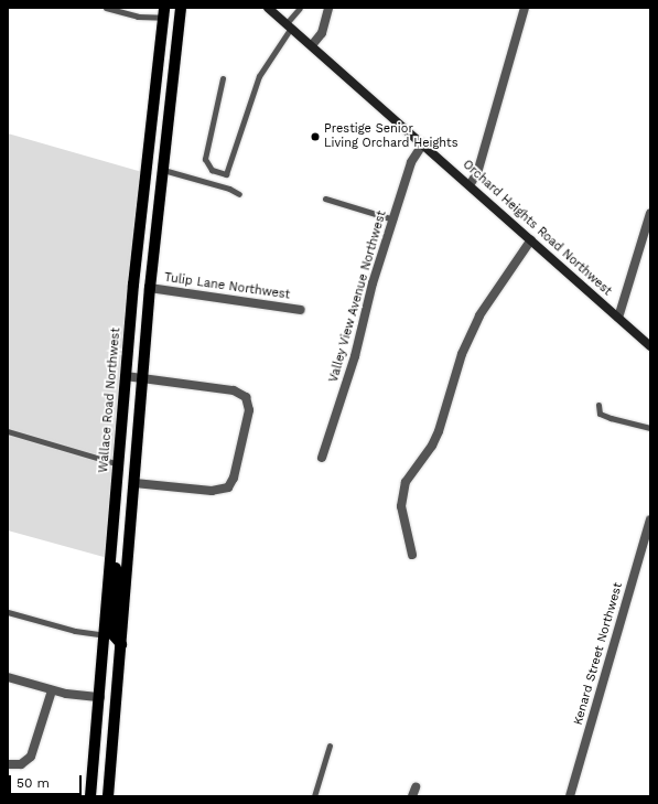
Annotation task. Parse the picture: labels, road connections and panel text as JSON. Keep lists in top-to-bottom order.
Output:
{
  "streets": {
    "main road": ["Orchard Heights Road Northwest", "Wallace Road Northwest"],
    "street": ["Tulip Lane Northwest", "Valley View Avenue Northwest", "Kenard Street Northwest"]
  },
  "crossings": [
    ["Orchard Heights Road Northwest", "Valley View Avenue Northwest"]
  ],
  "places": ["Prestige Senior Living Orchard Heights"],
  "scale_bar": "50 m"
}
